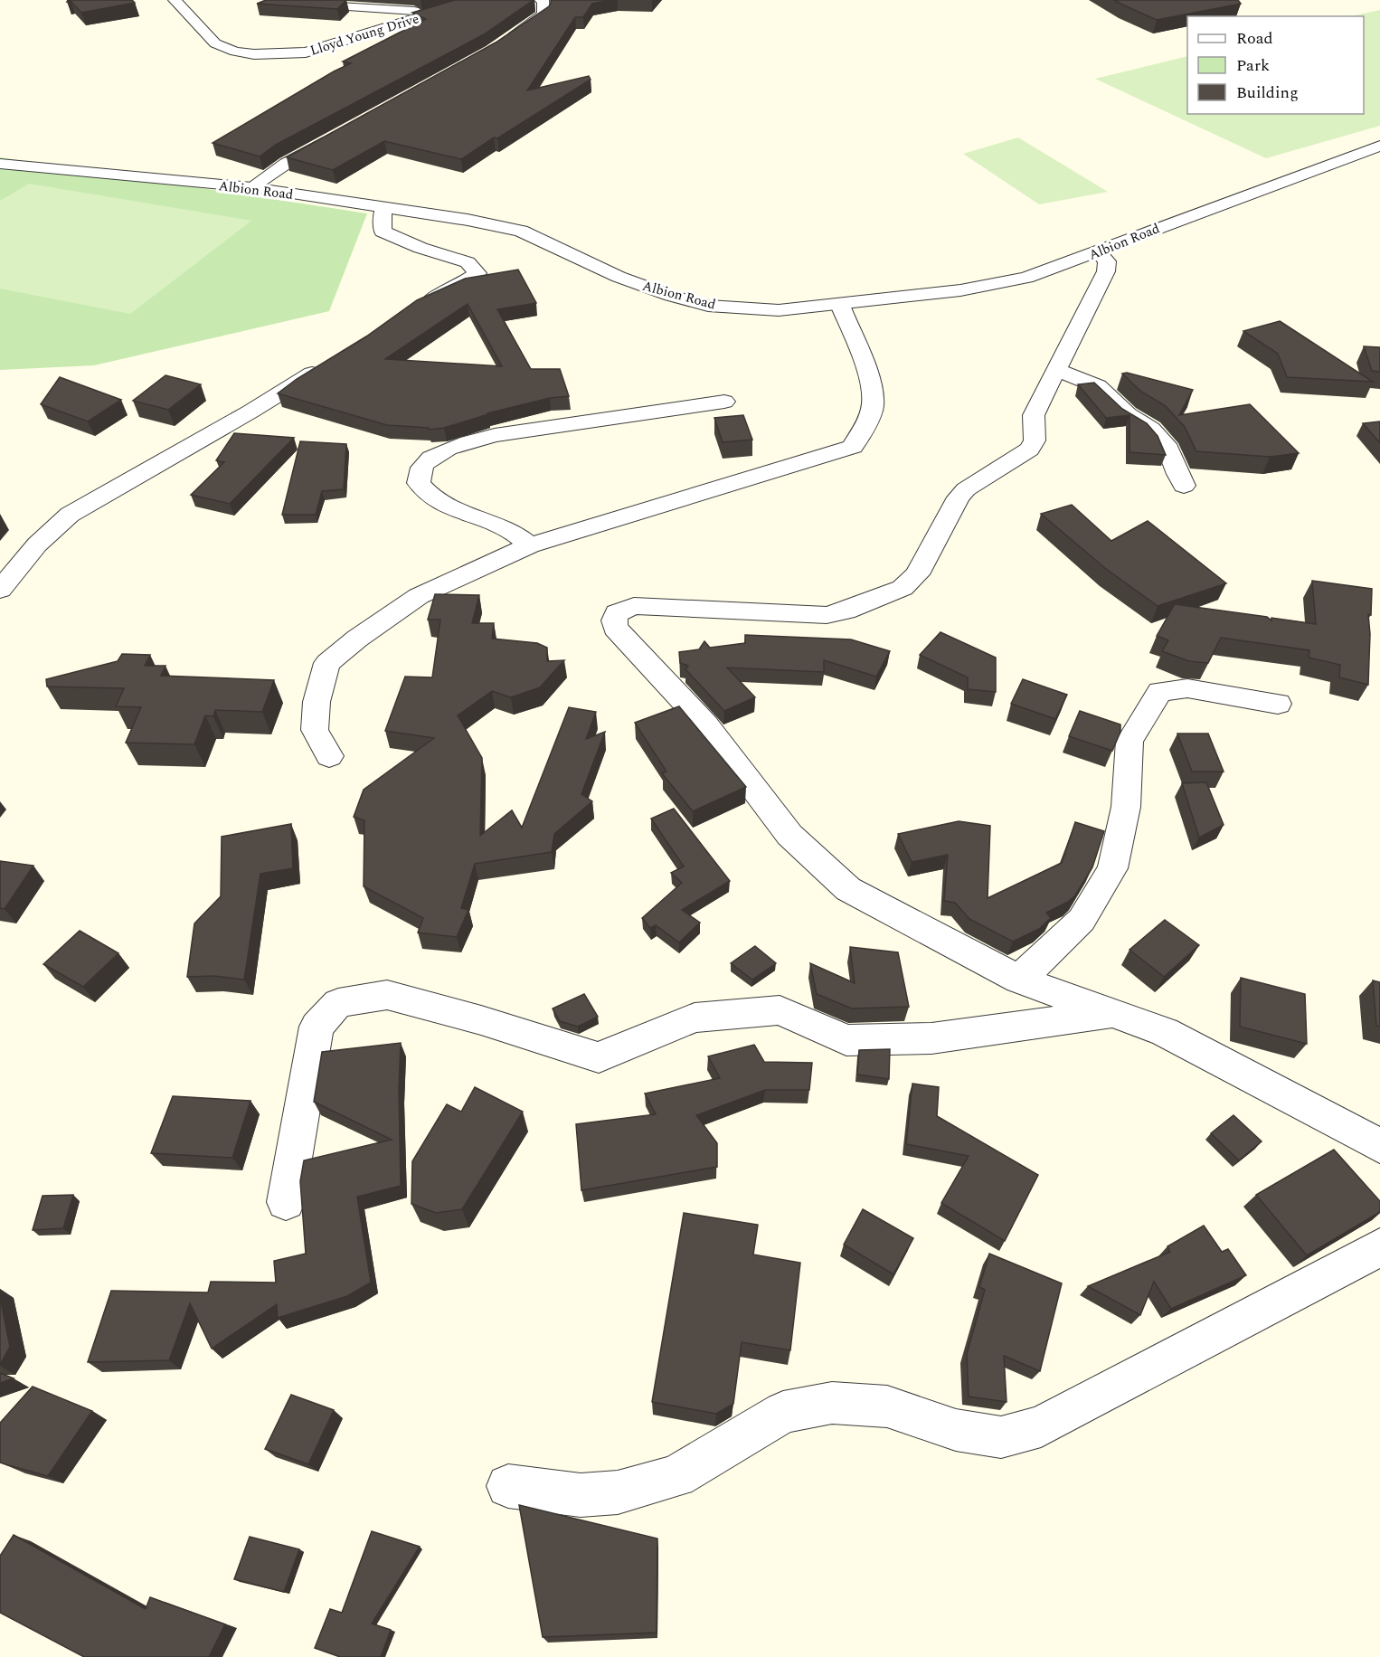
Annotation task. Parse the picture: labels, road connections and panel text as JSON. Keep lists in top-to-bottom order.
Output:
{
  "streets": {
    "street": ["Lloyd Young Drive", "Albion Road"]
  },
  "legend": ["Road", "Park", "Building"]
}
